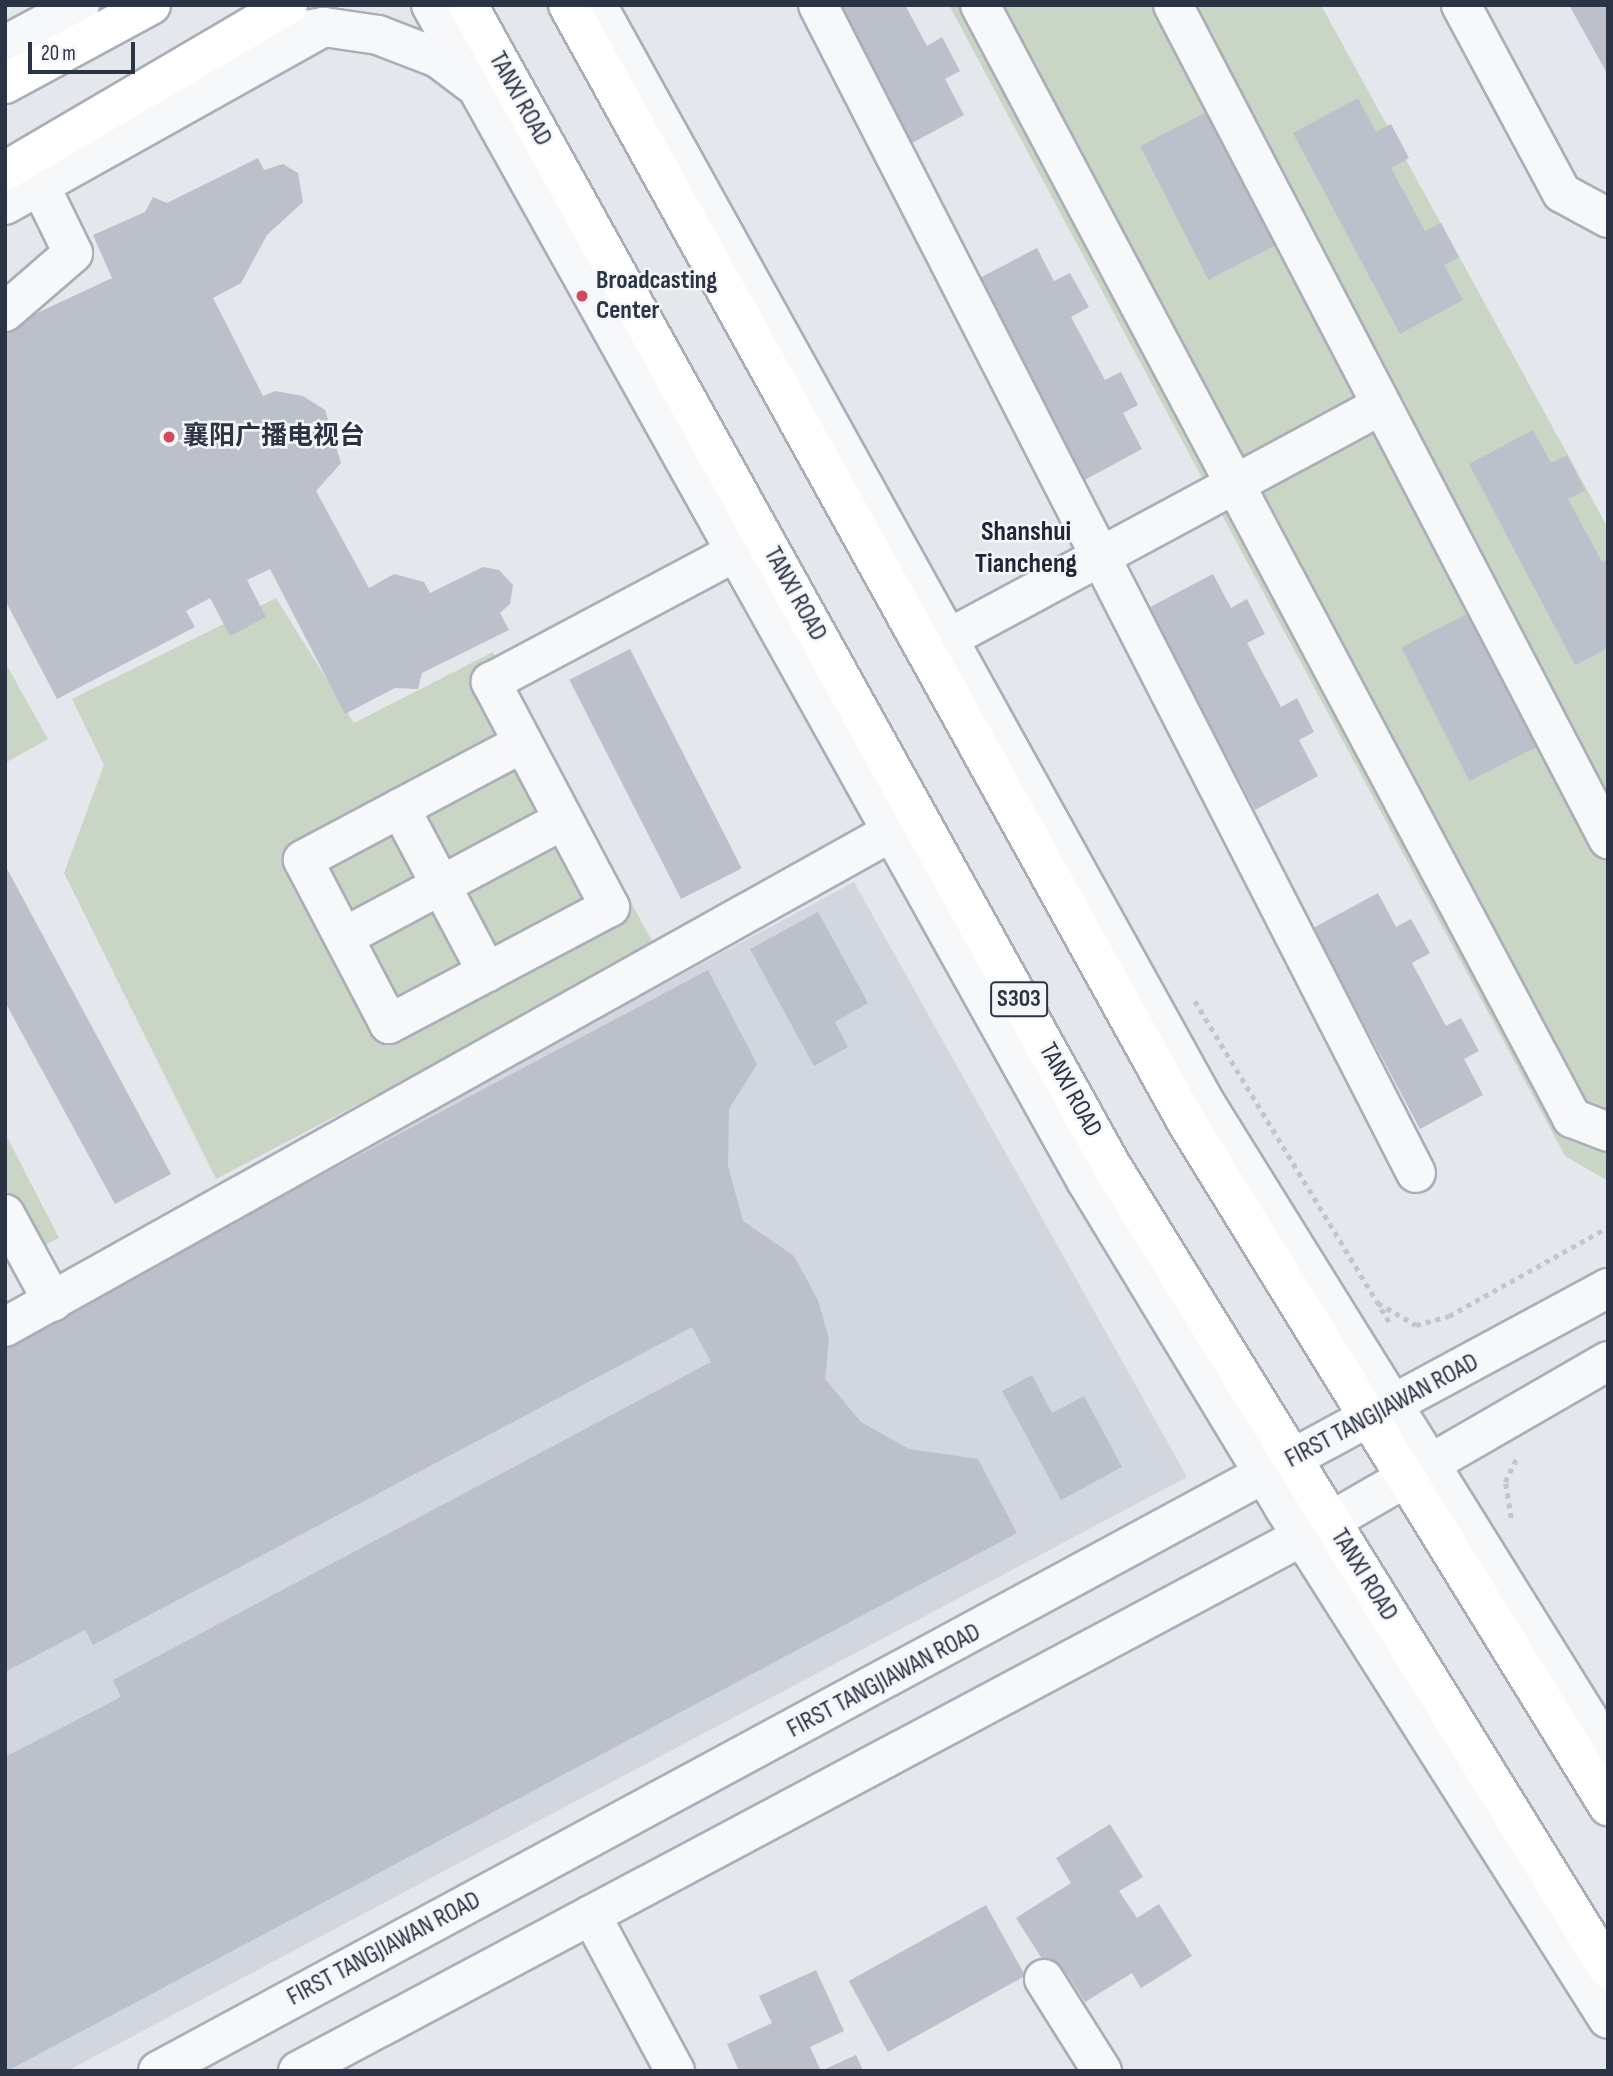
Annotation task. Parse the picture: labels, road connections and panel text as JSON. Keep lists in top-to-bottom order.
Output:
{
  "streets": {
    "main road": ["TANXI ROAD", "S303"],
    "street": ["FIRST TANGJIAWAN ROAD"]
  },
  "crossings": [
    ["TANXI ROAD", "FIRST TANGJIAWAN ROAD"]
  ],
  "districts": ["Shanshui Tiancheng"],
  "places": ["Broadcasting Center", "襄阳广播电视台"],
  "scale_bar": "20 m"
}
